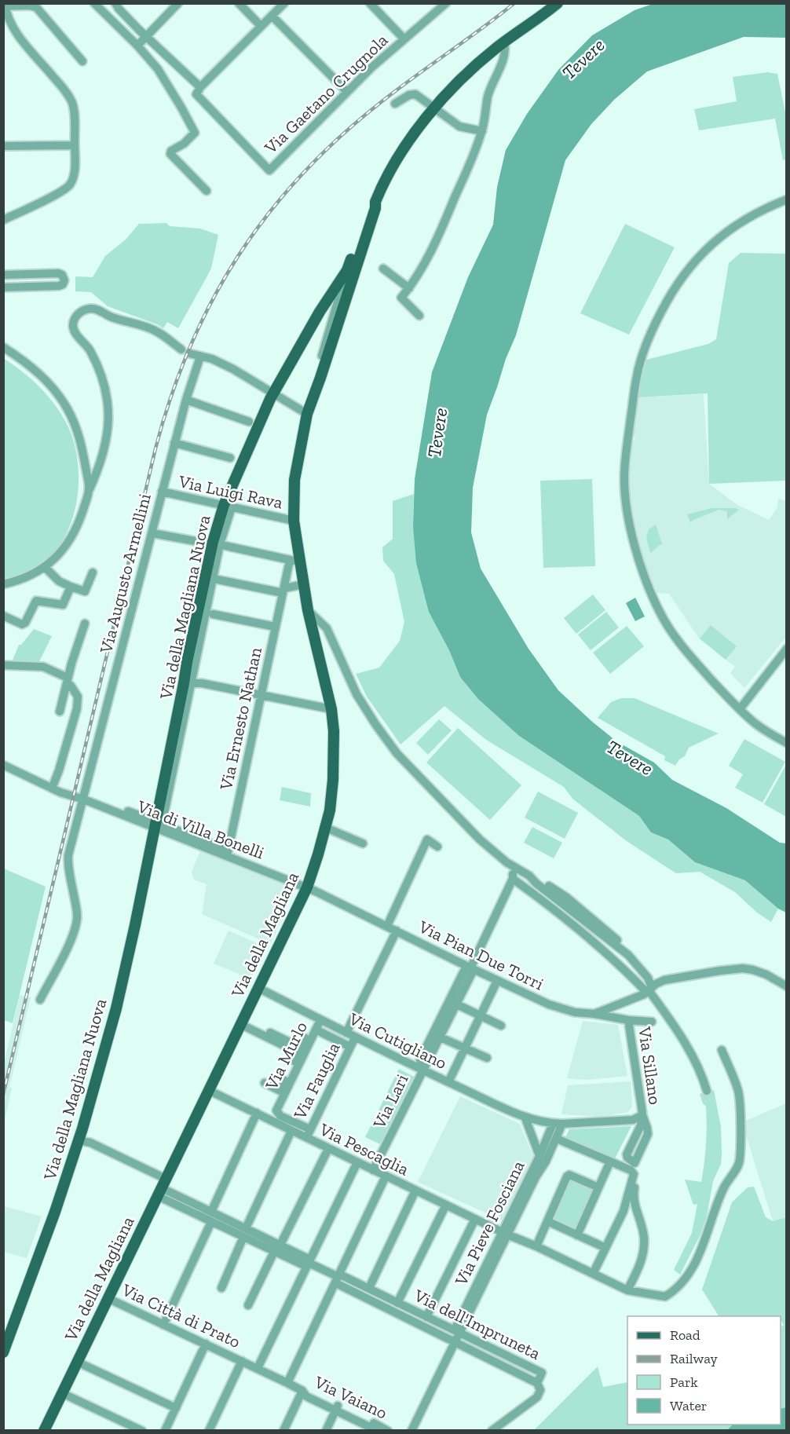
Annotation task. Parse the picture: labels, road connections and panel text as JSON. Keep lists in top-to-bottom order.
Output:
{
  "streets": {
    "main road": ["Via della Magliana Nuova", "Via della Magliana"],
    "street": [
      "Via Gaetano Crugnola",
      "Via Luigi Rava",
      "Via Augusto Armellini",
      "Via Ernesto Nathan",
      "Via di Villa Bonelli",
      "Via Pian Due Torri",
      "Via Cutigliano",
      "Via Murlo",
      "Via Sillano",
      "Via Fauglia",
      "Via Lari",
      "Via Pescaglia",
      "Via Pieve Fosciana",
      "Via Città di Prato",
      "Via dell'Impruneta",
      "Via Vaiano"
    ]
  },
  "crossings": [
    ["Via Luigi Rava", "Via Augusto Armellini"],
    ["Via Luigi Rava", "Via della Magliana Nuova"],
    ["Via Luigi Rava", "Via della Magliana"],
    ["Via Augusto Armellini", "Via di Villa Bonelli"],
    ["Via della Magliana Nuova", "Via di Villa Bonelli"],
    ["Via della Magliana Nuova", "Via della Magliana"],
    ["Via Ernesto Nathan", "Via di Villa Bonelli"],
    ["Via Ernesto Nathan", "Via della Magliana"],
    ["Via di Villa Bonelli", "Via della Magliana"],
    ["Via di Villa Bonelli", "Via Pian Due Torri"],
    ["Via della Magliana", "Via Pian Due Torri"],
    ["Via della Magliana", "Via Cutigliano"],
    ["Via della Magliana", "Via Pescaglia"],
    ["Via della Magliana", "Via Città di Prato"],
    ["Via della Magliana", "Via dell'Impruneta"],
    ["Via Pian Due Torri", "Via Sillano"],
    ["Via Pian Due Torri", "Via Lari"],
    ["Via Cutigliano", "Via Murlo"],
    ["Via Cutigliano", "Via Sillano"],
    ["Via Cutigliano", "Via Fauglia"],
    ["Via Cutigliano", "Via Lari"],
    ["Via Murlo", "Via Fauglia"],
    ["Via Murlo", "Via Pescaglia"],
    ["Via Sillano", "Via Pescaglia"],
    ["Via Fauglia", "Via Pescaglia"],
    ["Via Lari", "Via Pescaglia"],
    ["Via Pescaglia", "Via Pieve Fosciana"],
    ["Via Pieve Fosciana", "Via dell'Impruneta"],
    ["Via Città di Prato", "Via Vaiano"]
  ],
  "water": ["Tevere"],
  "legend": [
    "Road",
    "Railway",
    "Park",
    "Water"
  ]
}
